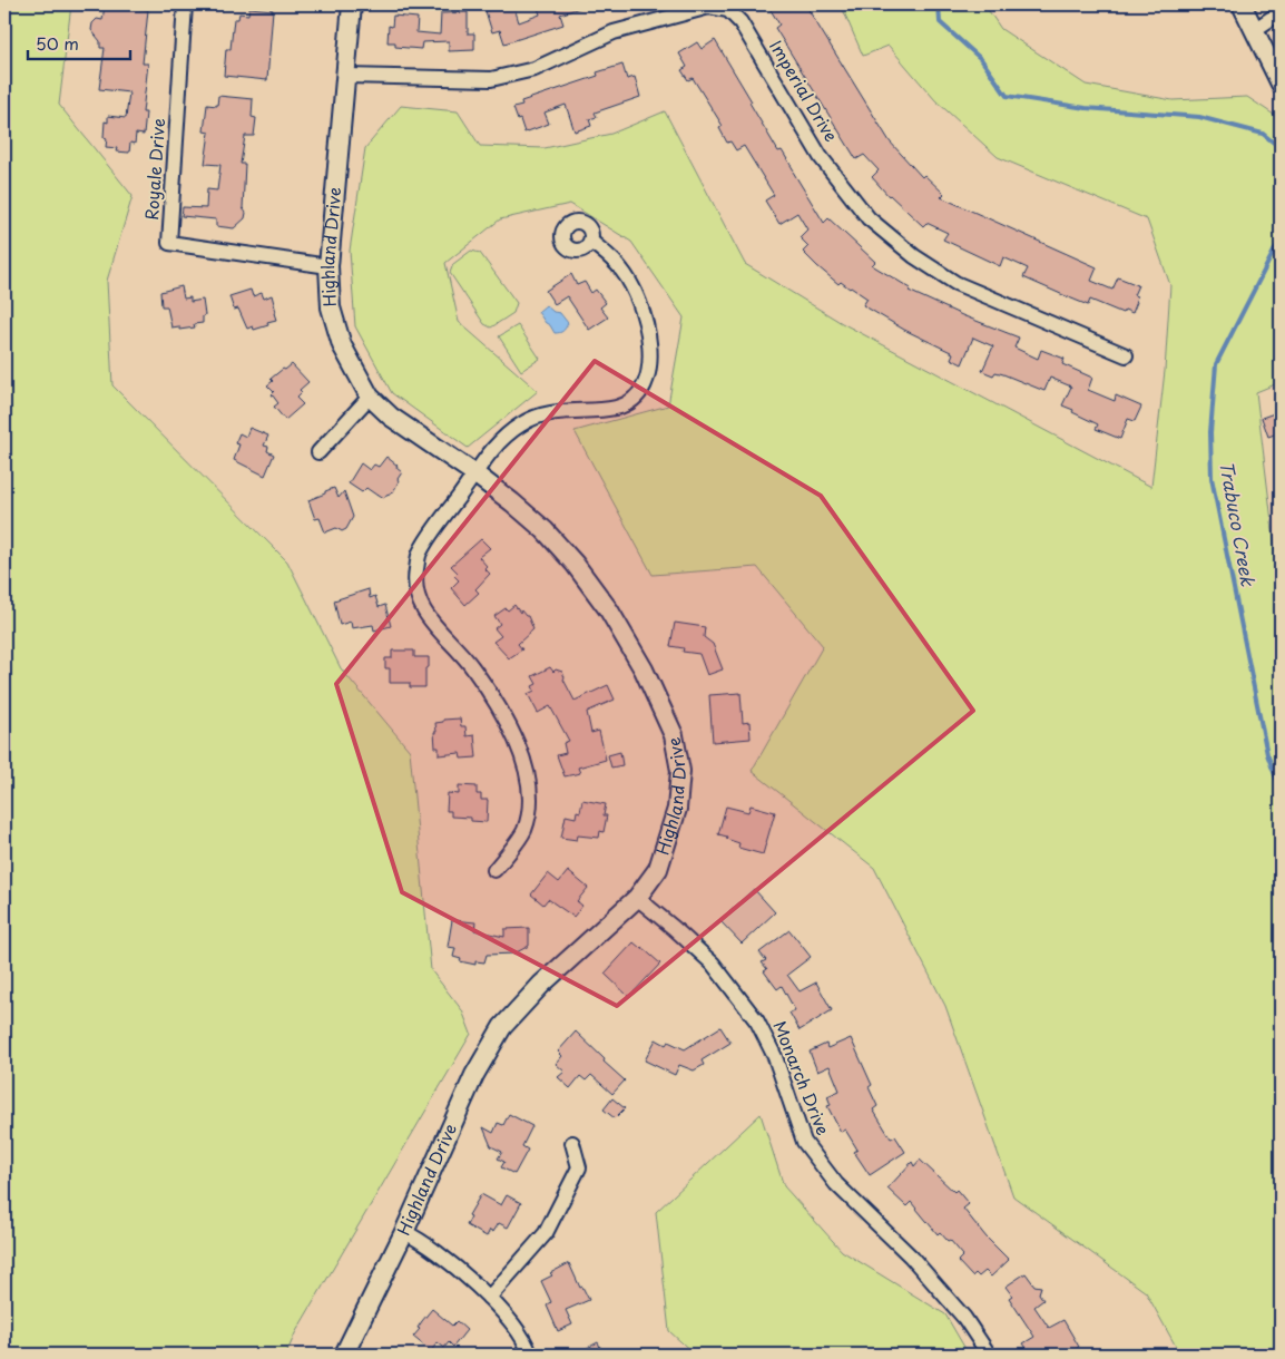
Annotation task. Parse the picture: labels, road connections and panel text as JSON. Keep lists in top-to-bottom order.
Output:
{
  "streets": {
    "street": [
      "Imperial Drive",
      "Royale Drive",
      "Highland Drive",
      "Monarch Drive"
    ]
  },
  "crossings": [
    ["Imperial Drive", "Highland Drive"],
    ["Royale Drive", "Highland Drive"],
    ["Highland Drive", "Monarch Drive"]
  ],
  "water": ["Trabuco Creek"],
  "scale_bar": "50 m"
}
